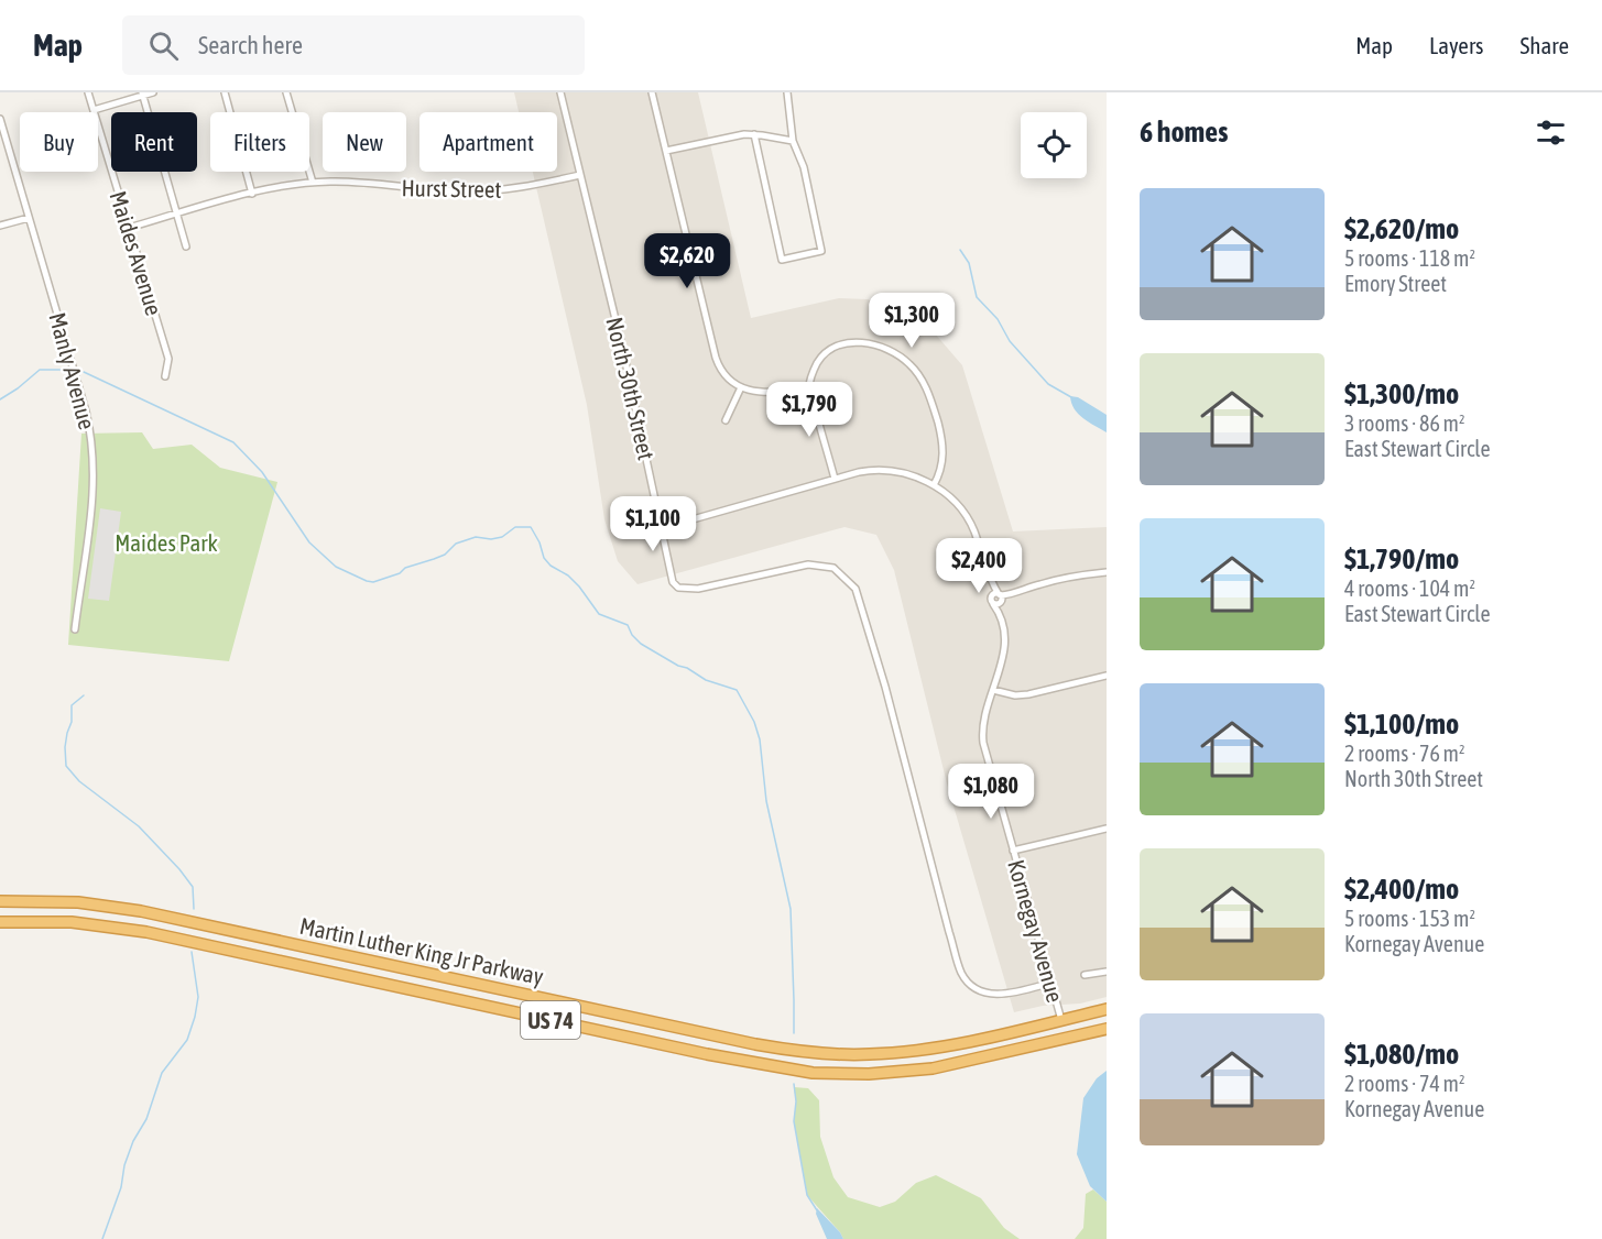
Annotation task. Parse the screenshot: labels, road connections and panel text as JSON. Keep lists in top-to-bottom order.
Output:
{
  "streets": {
    "highway": ["Martin Luther King Jr Parkway", "US 74"],
    "street": [
      "Hurst Street",
      "Maides Avenue",
      "Manly Avenue",
      "North 30th Street",
      "Kornegay Avenue"
    ]
  },
  "crossings": [
    ["Hurst Street", "Maides Avenue"],
    ["Hurst Street", "North 30th Street"],
    ["North 30th Street", "Kornegay Avenue"],
    ["Kornegay Avenue", "Martin Luther King Jr Parkway"]
  ],
  "parks": ["Maides Park"],
  "page": {
    "header": "Map",
    "search": "Search here",
    "nav": ["Map", "Layers", "Share"],
    "heading": "6 homes",
    "chip": [
      "Buy",
      "Rent",
      "Filters",
      "New",
      "Apartment"
    ],
    "list": [
      {
        "name": "$2,620/mo",
        "note": "5 rooms · 118 m² · Emory Street"
      },
      {
        "name": "$1,300/mo",
        "note": "3 rooms · 86 m² · East Stewart Circle"
      },
      {
        "name": "$1,790/mo",
        "note": "4 rooms · 104 m² · East Stewart Circle"
      },
      {
        "name": "$1,100/mo",
        "note": "2 rooms · 76 m² · North 30th Street"
      },
      {
        "name": "$2,400/mo",
        "note": "5 rooms · 153 m² · Kornegay Avenue"
      },
      {
        "name": "$1,080/mo",
        "note": "2 rooms · 74 m² · Kornegay Avenue"
      }
    ],
    "price": [
      "$2,620",
      "$1,300",
      "$1,790",
      "$1,100",
      "$2,400",
      "$1,080"
    ]
  }
}
